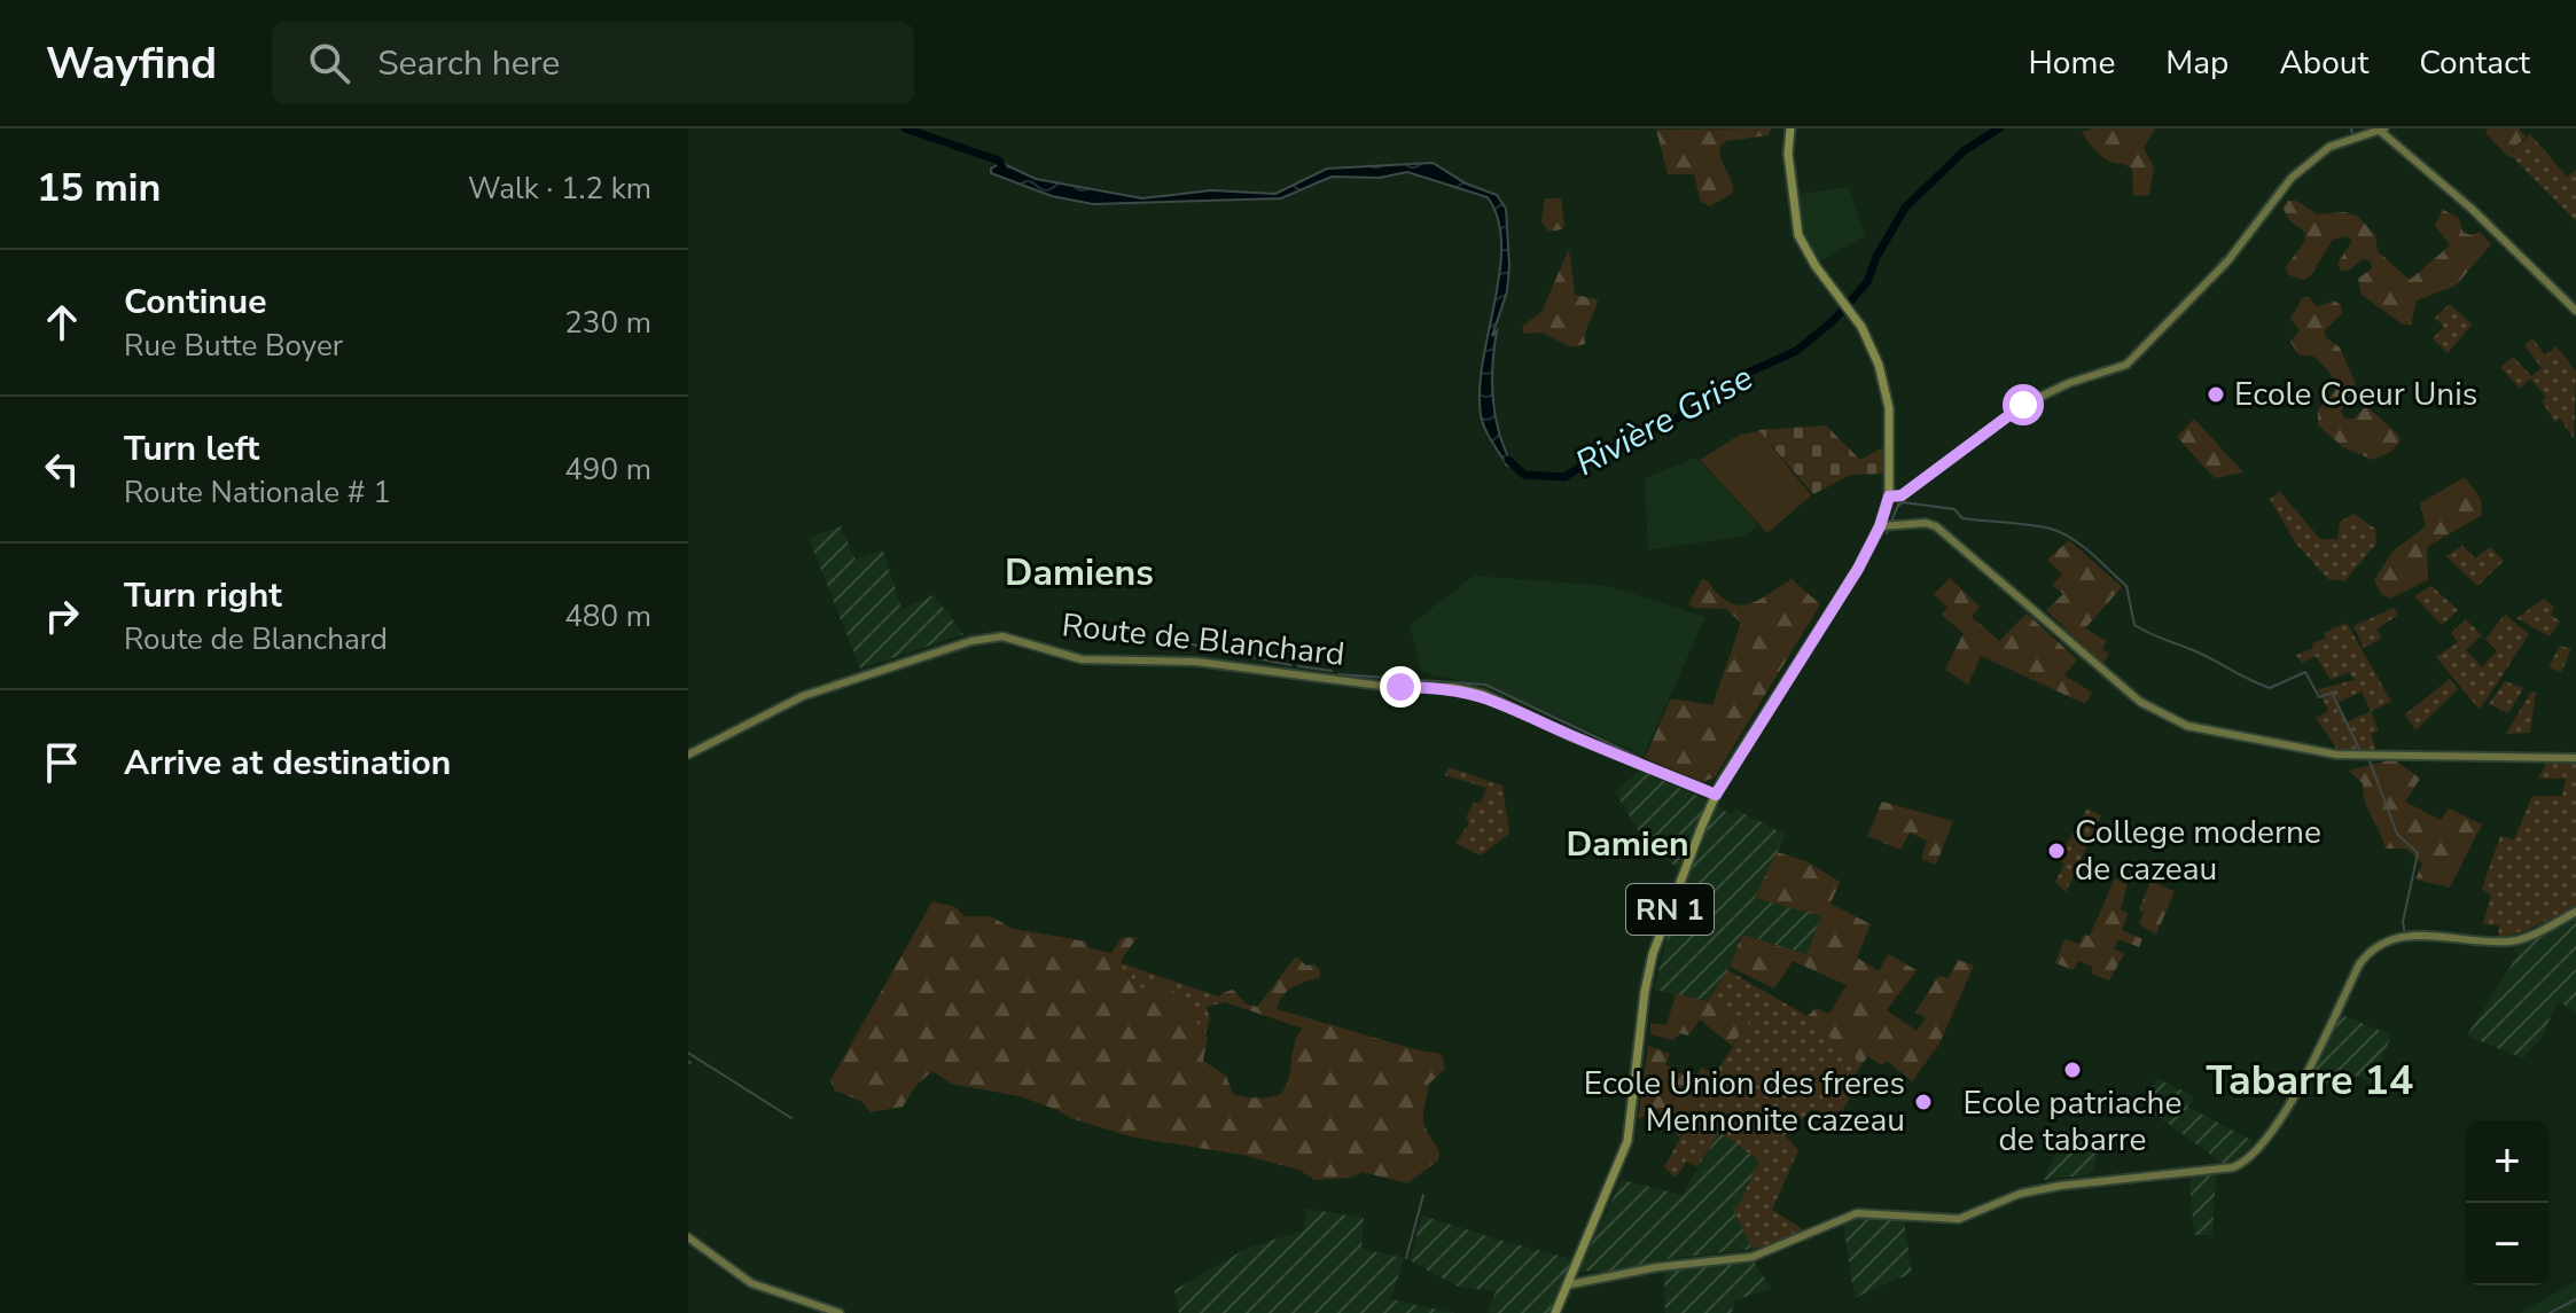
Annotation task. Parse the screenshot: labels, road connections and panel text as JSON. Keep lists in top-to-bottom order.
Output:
{
  "streets": {
    "main road": ["RN 1"],
    "street": ["Route de Blanchard"]
  },
  "crossings": [
    ["Route de Blanchard", "RN 1"]
  ],
  "districts": ["Damiens", "Damien", "Tabarre 14"],
  "water": ["Rivière Grise"],
  "places": [
    "Ecole Coeur Unis",
    "College moderne de cazeau",
    "Ecole patriache de tabarre",
    "Ecole Union des freres Mennonite cazeau"
  ],
  "page": {
    "header": "Wayfind",
    "search": "Search here",
    "nav": [
      "Home",
      "Map",
      "About",
      "Contact"
    ],
    "heading": ["15 min", "Walk · 1.2 km"],
    "list": [
      ["Continue", "Rue Butte Boyer", "230 m"],
      ["Turn left", "Route Nationale # 1", "490 m"],
      ["Turn right", "Route de Blanchard", "480 m"],
      "Arrive at destination"
    ],
    "map_buttons": ["+", "−"]
  }
}
